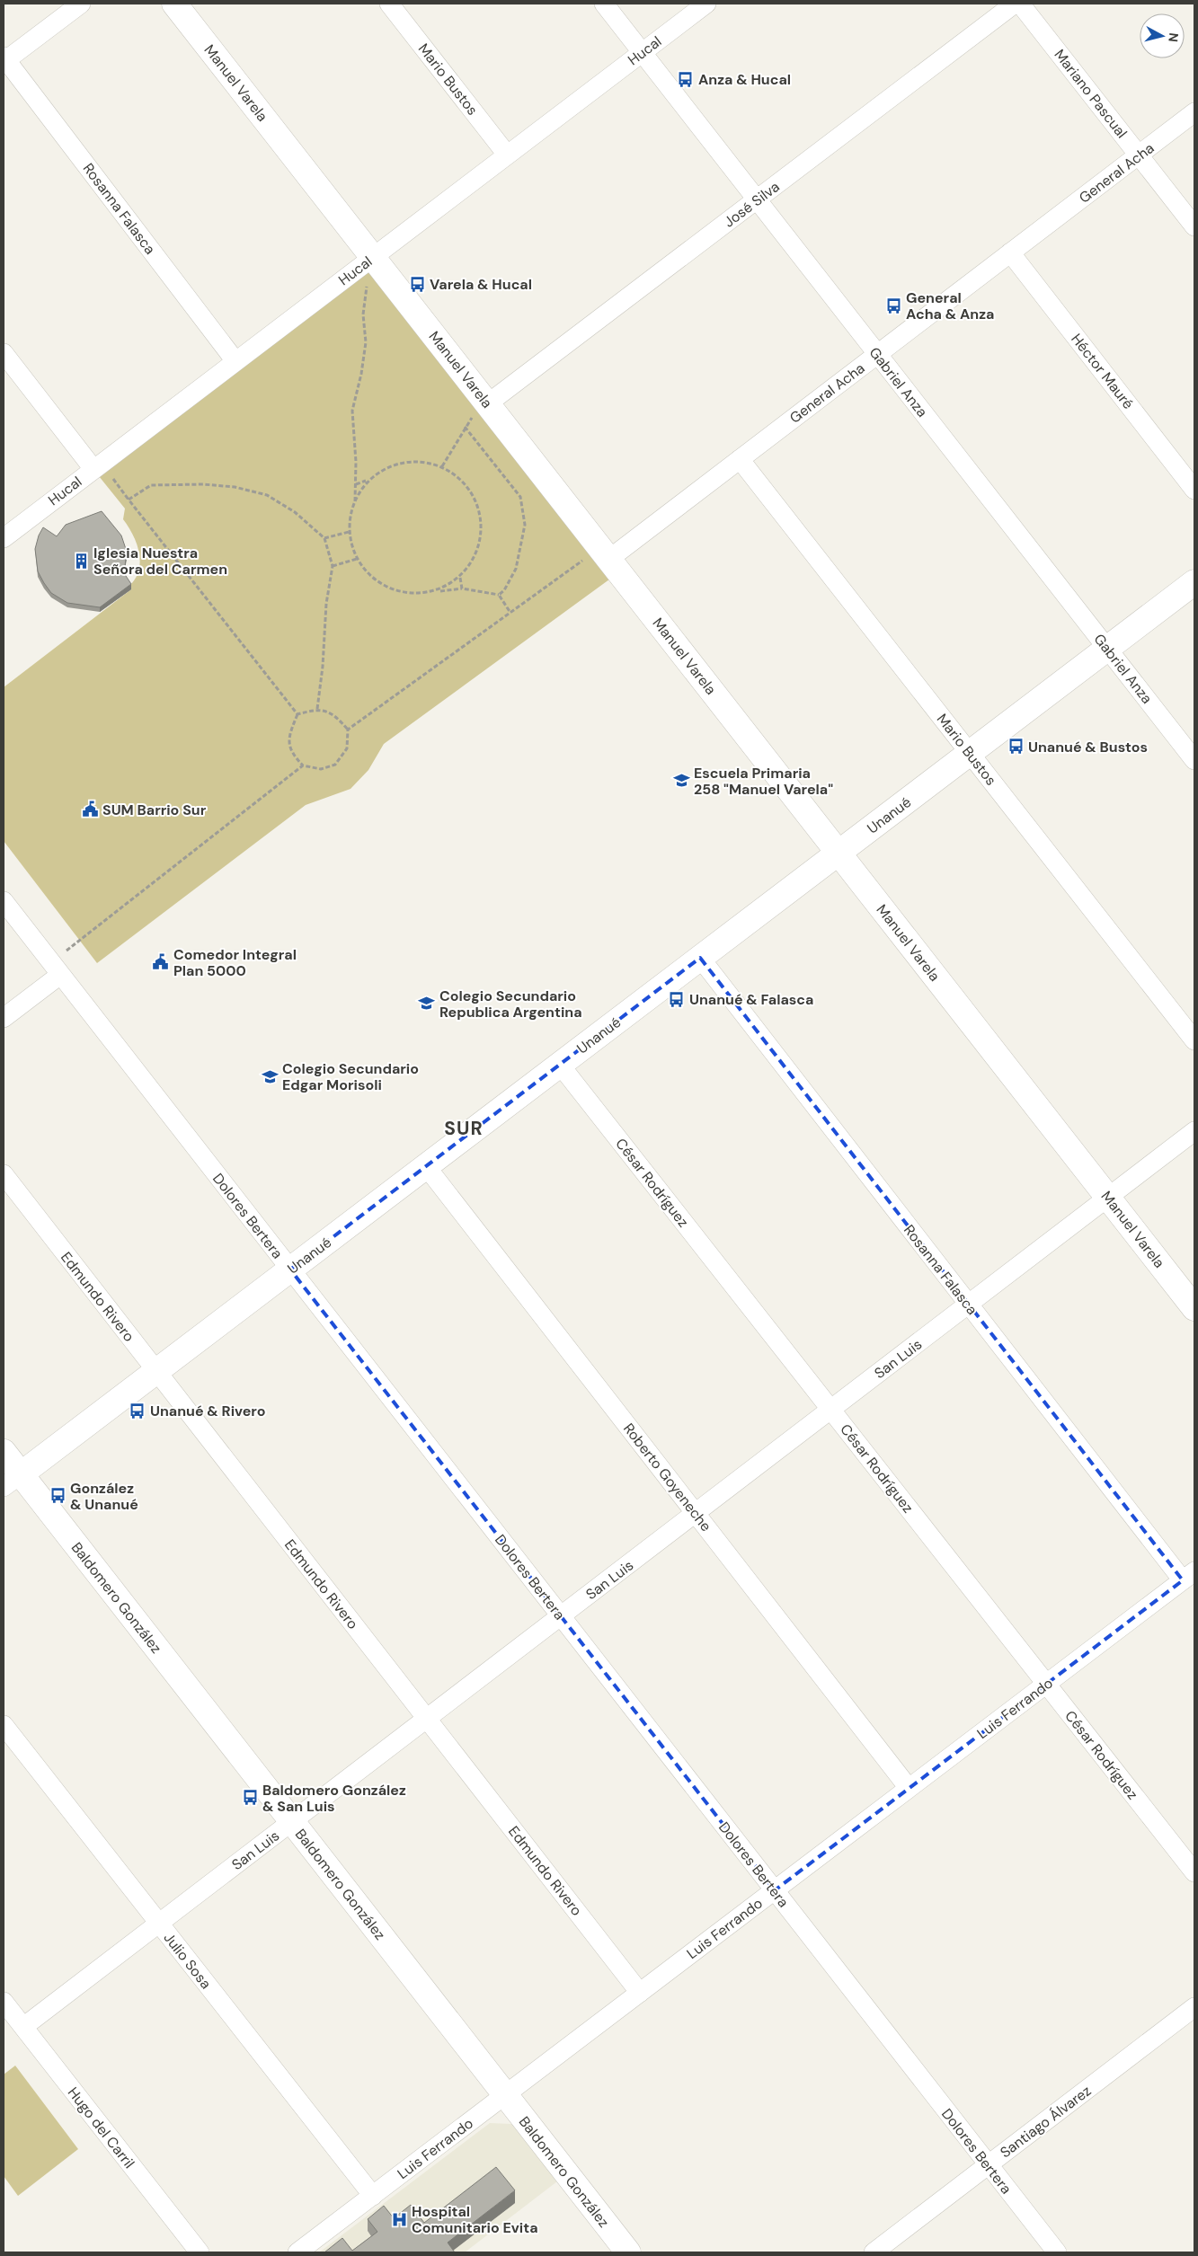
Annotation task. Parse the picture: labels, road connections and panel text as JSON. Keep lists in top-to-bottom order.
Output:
{
  "streets": {
    "street": [
      "Hucal",
      "Mario Bustos",
      "Manuel Varela",
      "Mariano Pascual",
      "General Acha",
      "José Silva",
      "Rosanna Falasca",
      "Héctor Mauré",
      "Gabriel Anza",
      "Unanué",
      "César Rodríguez",
      "Dolores Bertera",
      "Edmundo Rivero",
      "San Luis",
      "Roberto Goyeneche",
      "Baldomero González",
      "Luis Ferrando",
      "Julio Sosa",
      "Santiago Álvarez",
      "Hugo del Carril"
    ]
  },
  "crossings": [
    ["Hucal", "Mario Bustos"],
    ["Hucal", "Manuel Varela"],
    ["Hucal", "Rosanna Falasca"],
    ["Hucal", "Gabriel Anza"],
    ["Mario Bustos", "General Acha"],
    ["Mario Bustos", "Unanué"],
    ["Manuel Varela", "General Acha"],
    ["Manuel Varela", "José Silva"],
    ["Manuel Varela", "Unanué"],
    ["Manuel Varela", "San Luis"],
    ["Mariano Pascual", "General Acha"],
    ["General Acha", "Héctor Mauré"],
    ["General Acha", "Gabriel Anza"],
    ["José Silva", "Gabriel Anza"],
    ["Rosanna Falasca", "Unanué"],
    ["Rosanna Falasca", "San Luis"],
    ["Rosanna Falasca", "Luis Ferrando"],
    ["Gabriel Anza", "Unanué"],
    ["Unanué", "César Rodríguez"],
    ["Unanué", "Dolores Bertera"],
    ["Unanué", "Edmundo Rivero"],
    ["Unanué", "Roberto Goyeneche"],
    ["Unanué", "Baldomero González"],
    ["César Rodríguez", "San Luis"],
    ["César Rodríguez", "Luis Ferrando"],
    ["Dolores Bertera", "San Luis"],
    ["Dolores Bertera", "Luis Ferrando"],
    ["Dolores Bertera", "Santiago Álvarez"],
    ["Edmundo Rivero", "San Luis"],
    ["Edmundo Rivero", "Luis Ferrando"],
    ["San Luis", "Roberto Goyeneche"],
    ["San Luis", "Baldomero González"],
    ["San Luis", "Julio Sosa"],
    ["San Luis", "Hugo del Carril"],
    ["Roberto Goyeneche", "Luis Ferrando"],
    ["Baldomero González", "Luis Ferrando"],
    ["Luis Ferrando", "Julio Sosa"]
  ],
  "districts": ["SUR"],
  "places": {
    "bus stop": [
      "Anza & Hucal",
      "Varela & Hucal",
      "General Acha & Anza",
      "Unanué & Bustos",
      "Unanué & Falasca",
      "Unanué & Rivero",
      "González & Unanué",
      "Baldomero González & San Luis"
    ],
    "building": ["Iglesia Nuestra Señora del Carmen"],
    "school or university": ["Escuela Primaria 258 \"Manuel Varela\"", "Colegio Secundario Republica Argentina", "Colegio Secundario Edgar Morisoli"],
    "public building": ["SUM Barrio Sur", "Comedor Integral Plan 5000"],
    "hospital": ["Hospital Comunitario Evita"]
  },
  "north": "right"
}
